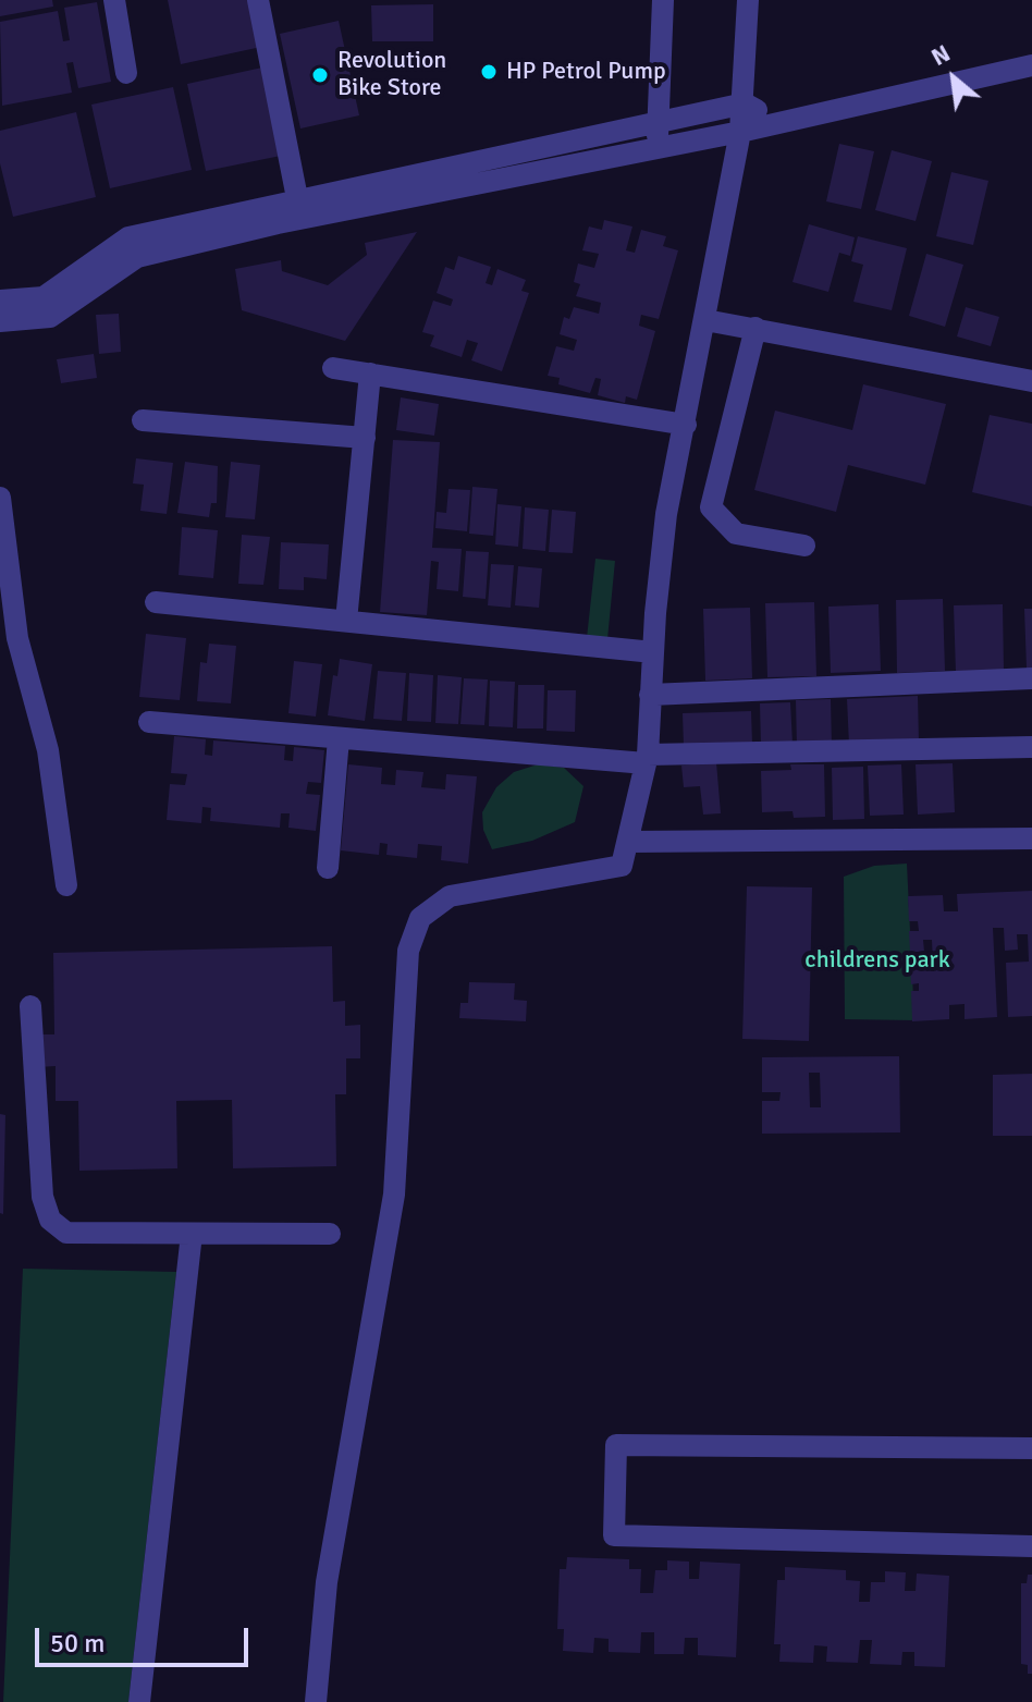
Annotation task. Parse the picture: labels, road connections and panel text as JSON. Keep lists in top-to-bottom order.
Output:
{
  "parks": ["childrens park"],
  "places": ["HP Petrol Pump", "Revolution Bike Store"],
  "scale_bar": "50 m",
  "north": "top left"
}
